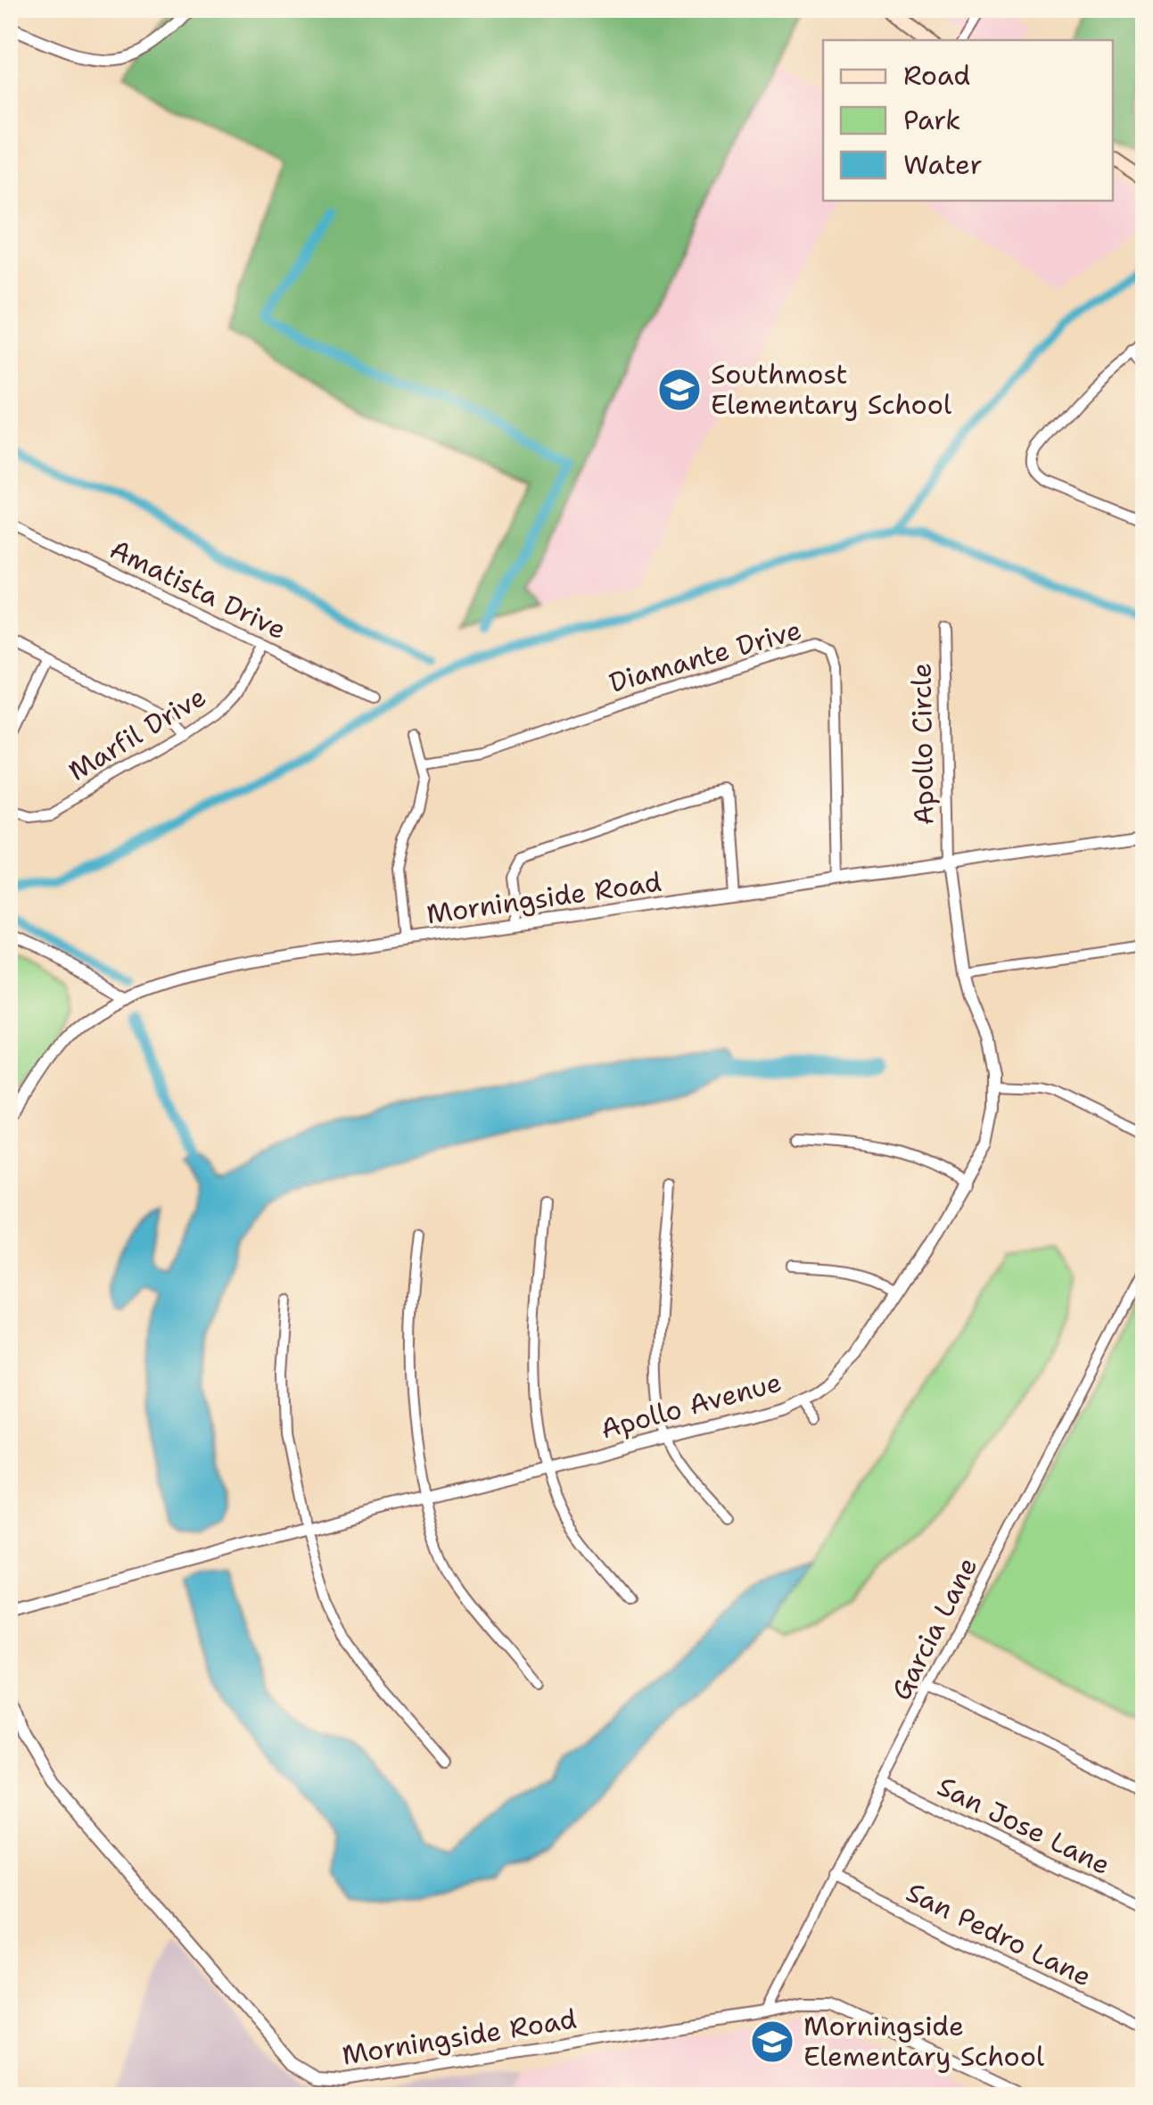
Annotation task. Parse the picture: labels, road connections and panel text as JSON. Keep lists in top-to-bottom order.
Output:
{
  "streets": {
    "street": [
      "Amatista Drive",
      "Diamante Drive",
      "Marfil Drive",
      "Apollo Circle",
      "Morningside Road",
      "Apollo Avenue",
      "Garcia Lane",
      "San Jose Lane",
      "San Pedro Lane"
    ]
  },
  "crossings": [
    ["Amatista Drive", "Marfil Drive"],
    ["Diamante Drive", "Morningside Road"],
    ["Apollo Circle", "Morningside Road"],
    ["Apollo Circle", "Apollo Avenue"],
    ["Morningside Road", "Apollo Avenue"],
    ["Morningside Road", "Garcia Lane"],
    ["Garcia Lane", "San Jose Lane"],
    ["Garcia Lane", "San Pedro Lane"]
  ],
  "places": {
    "school or university": ["Southmost Elementary School", "Morningside Elementary School"]
  },
  "legend": ["Road", "Park", "Water"]
}
